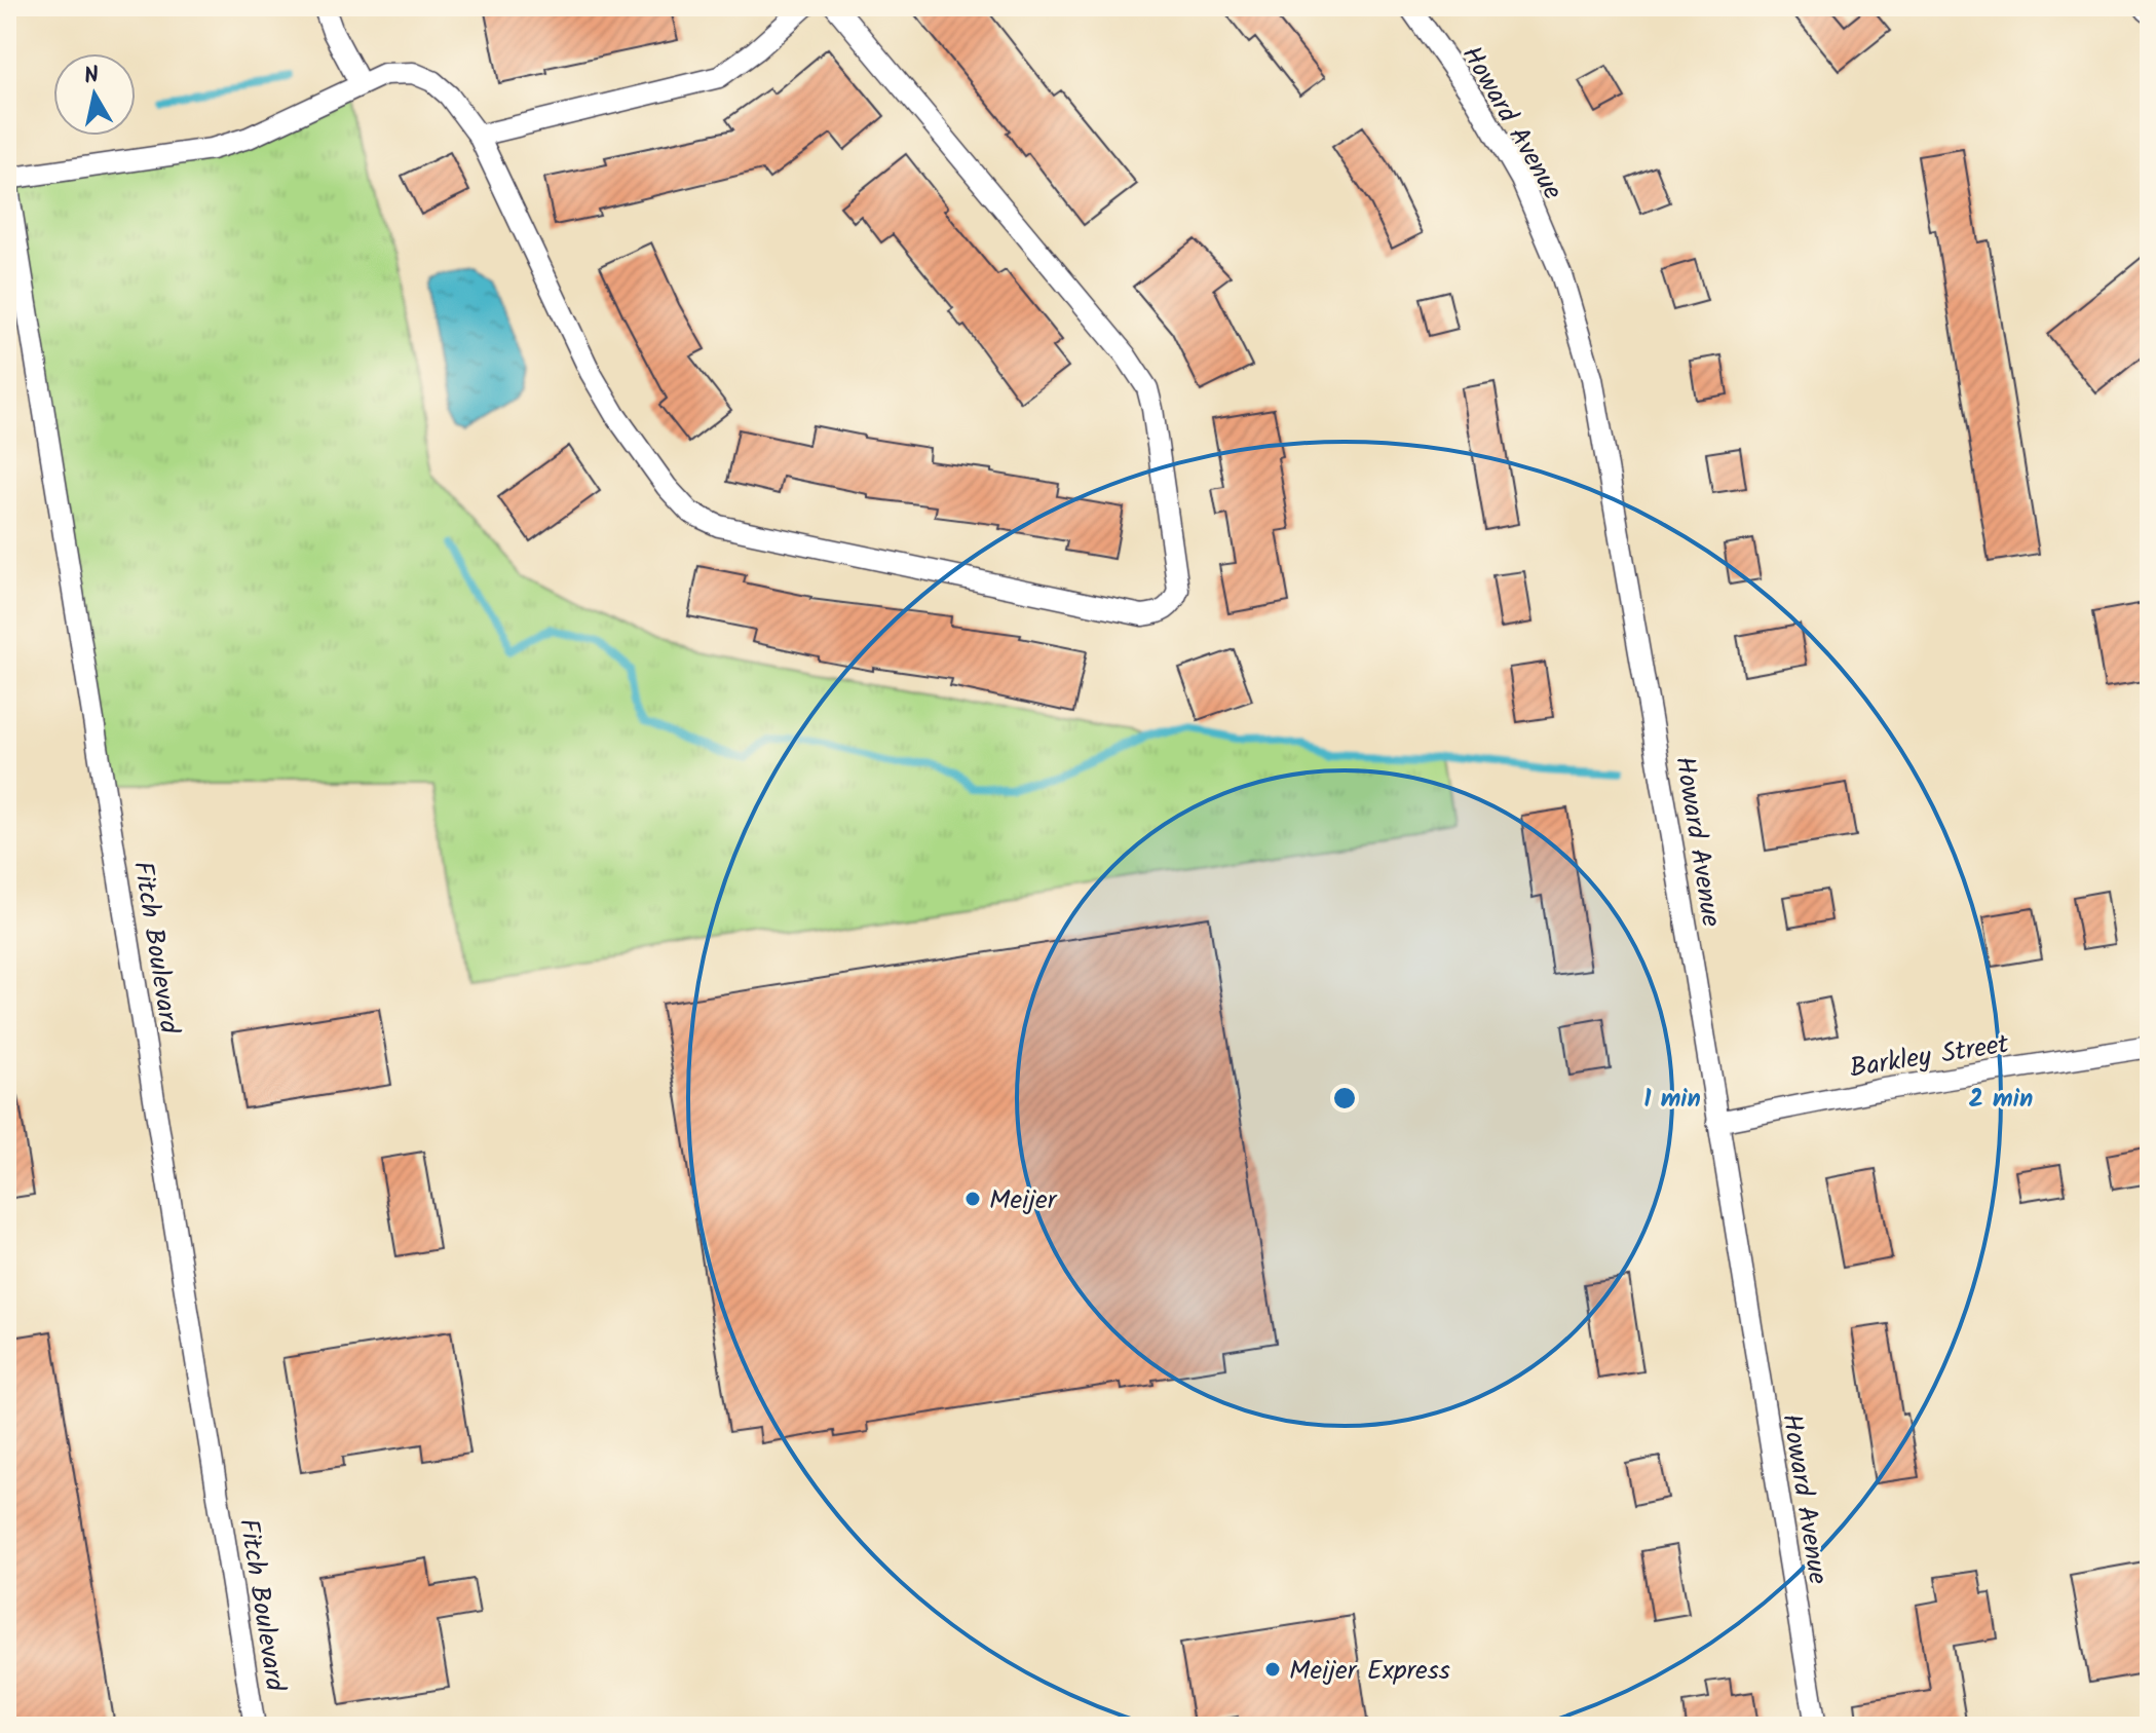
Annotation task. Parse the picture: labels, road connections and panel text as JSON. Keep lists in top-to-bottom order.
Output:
{
  "streets": {
    "street": ["Howard Avenue", "Fitch Boulevard", "Barkley Street"]
  },
  "crossings": [
    ["Howard Avenue", "Barkley Street"]
  ],
  "places": ["Meijer", "Meijer Express"],
  "north": "top",
  "rings": ["1 min", "2 min"]
}
